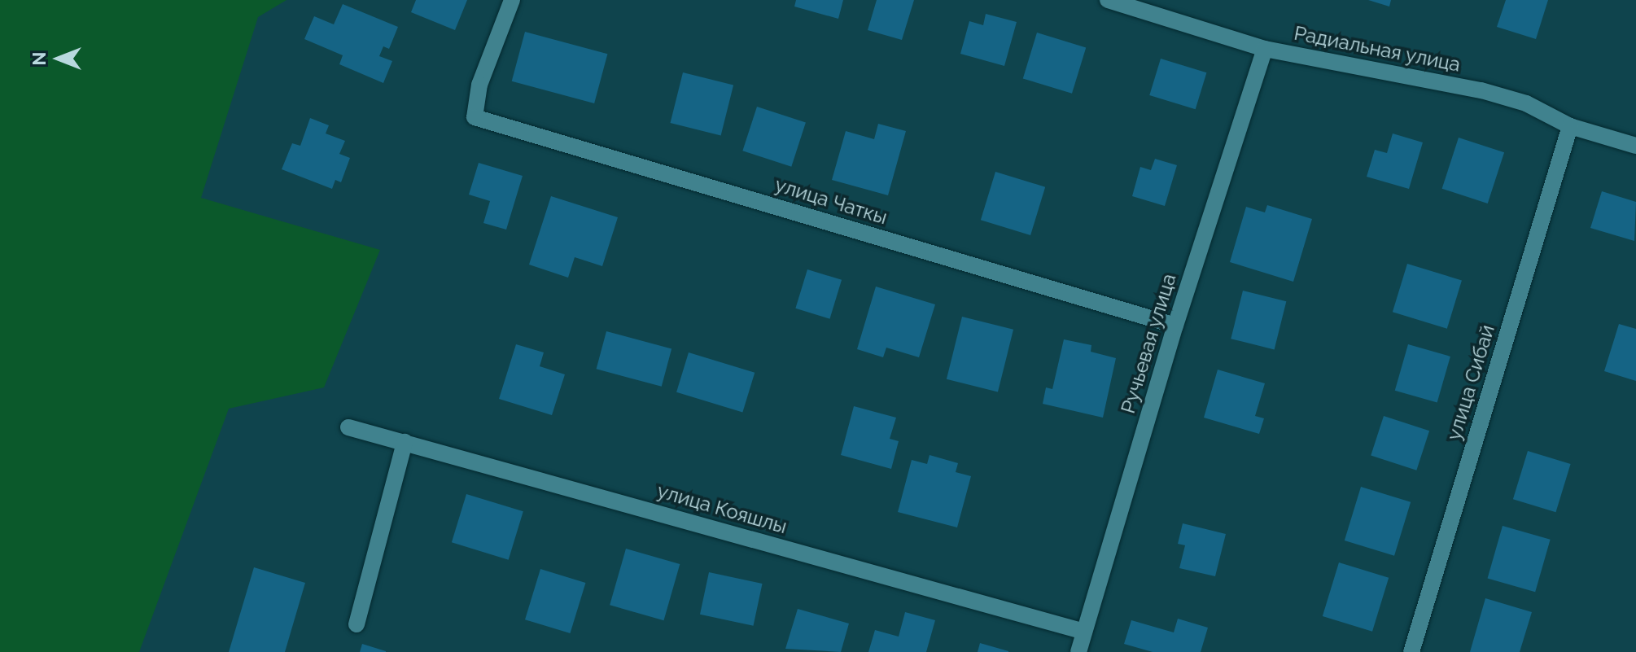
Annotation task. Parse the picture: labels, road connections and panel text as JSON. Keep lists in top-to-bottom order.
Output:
{
  "streets": {
    "street": [
      "Радиальная улица",
      "улица Чаткы",
      "Ручьевая улица",
      "улица Сибай",
      "улица Кояшлы"
    ]
  },
  "crossings": [
    ["Радиальная улица", "Ручьевая улица"],
    ["Радиальная улица", "улица Сибай"],
    ["улица Чаткы", "Ручьевая улица"],
    ["Ручьевая улица", "улица Кояшлы"]
  ],
  "north": "left"
}
